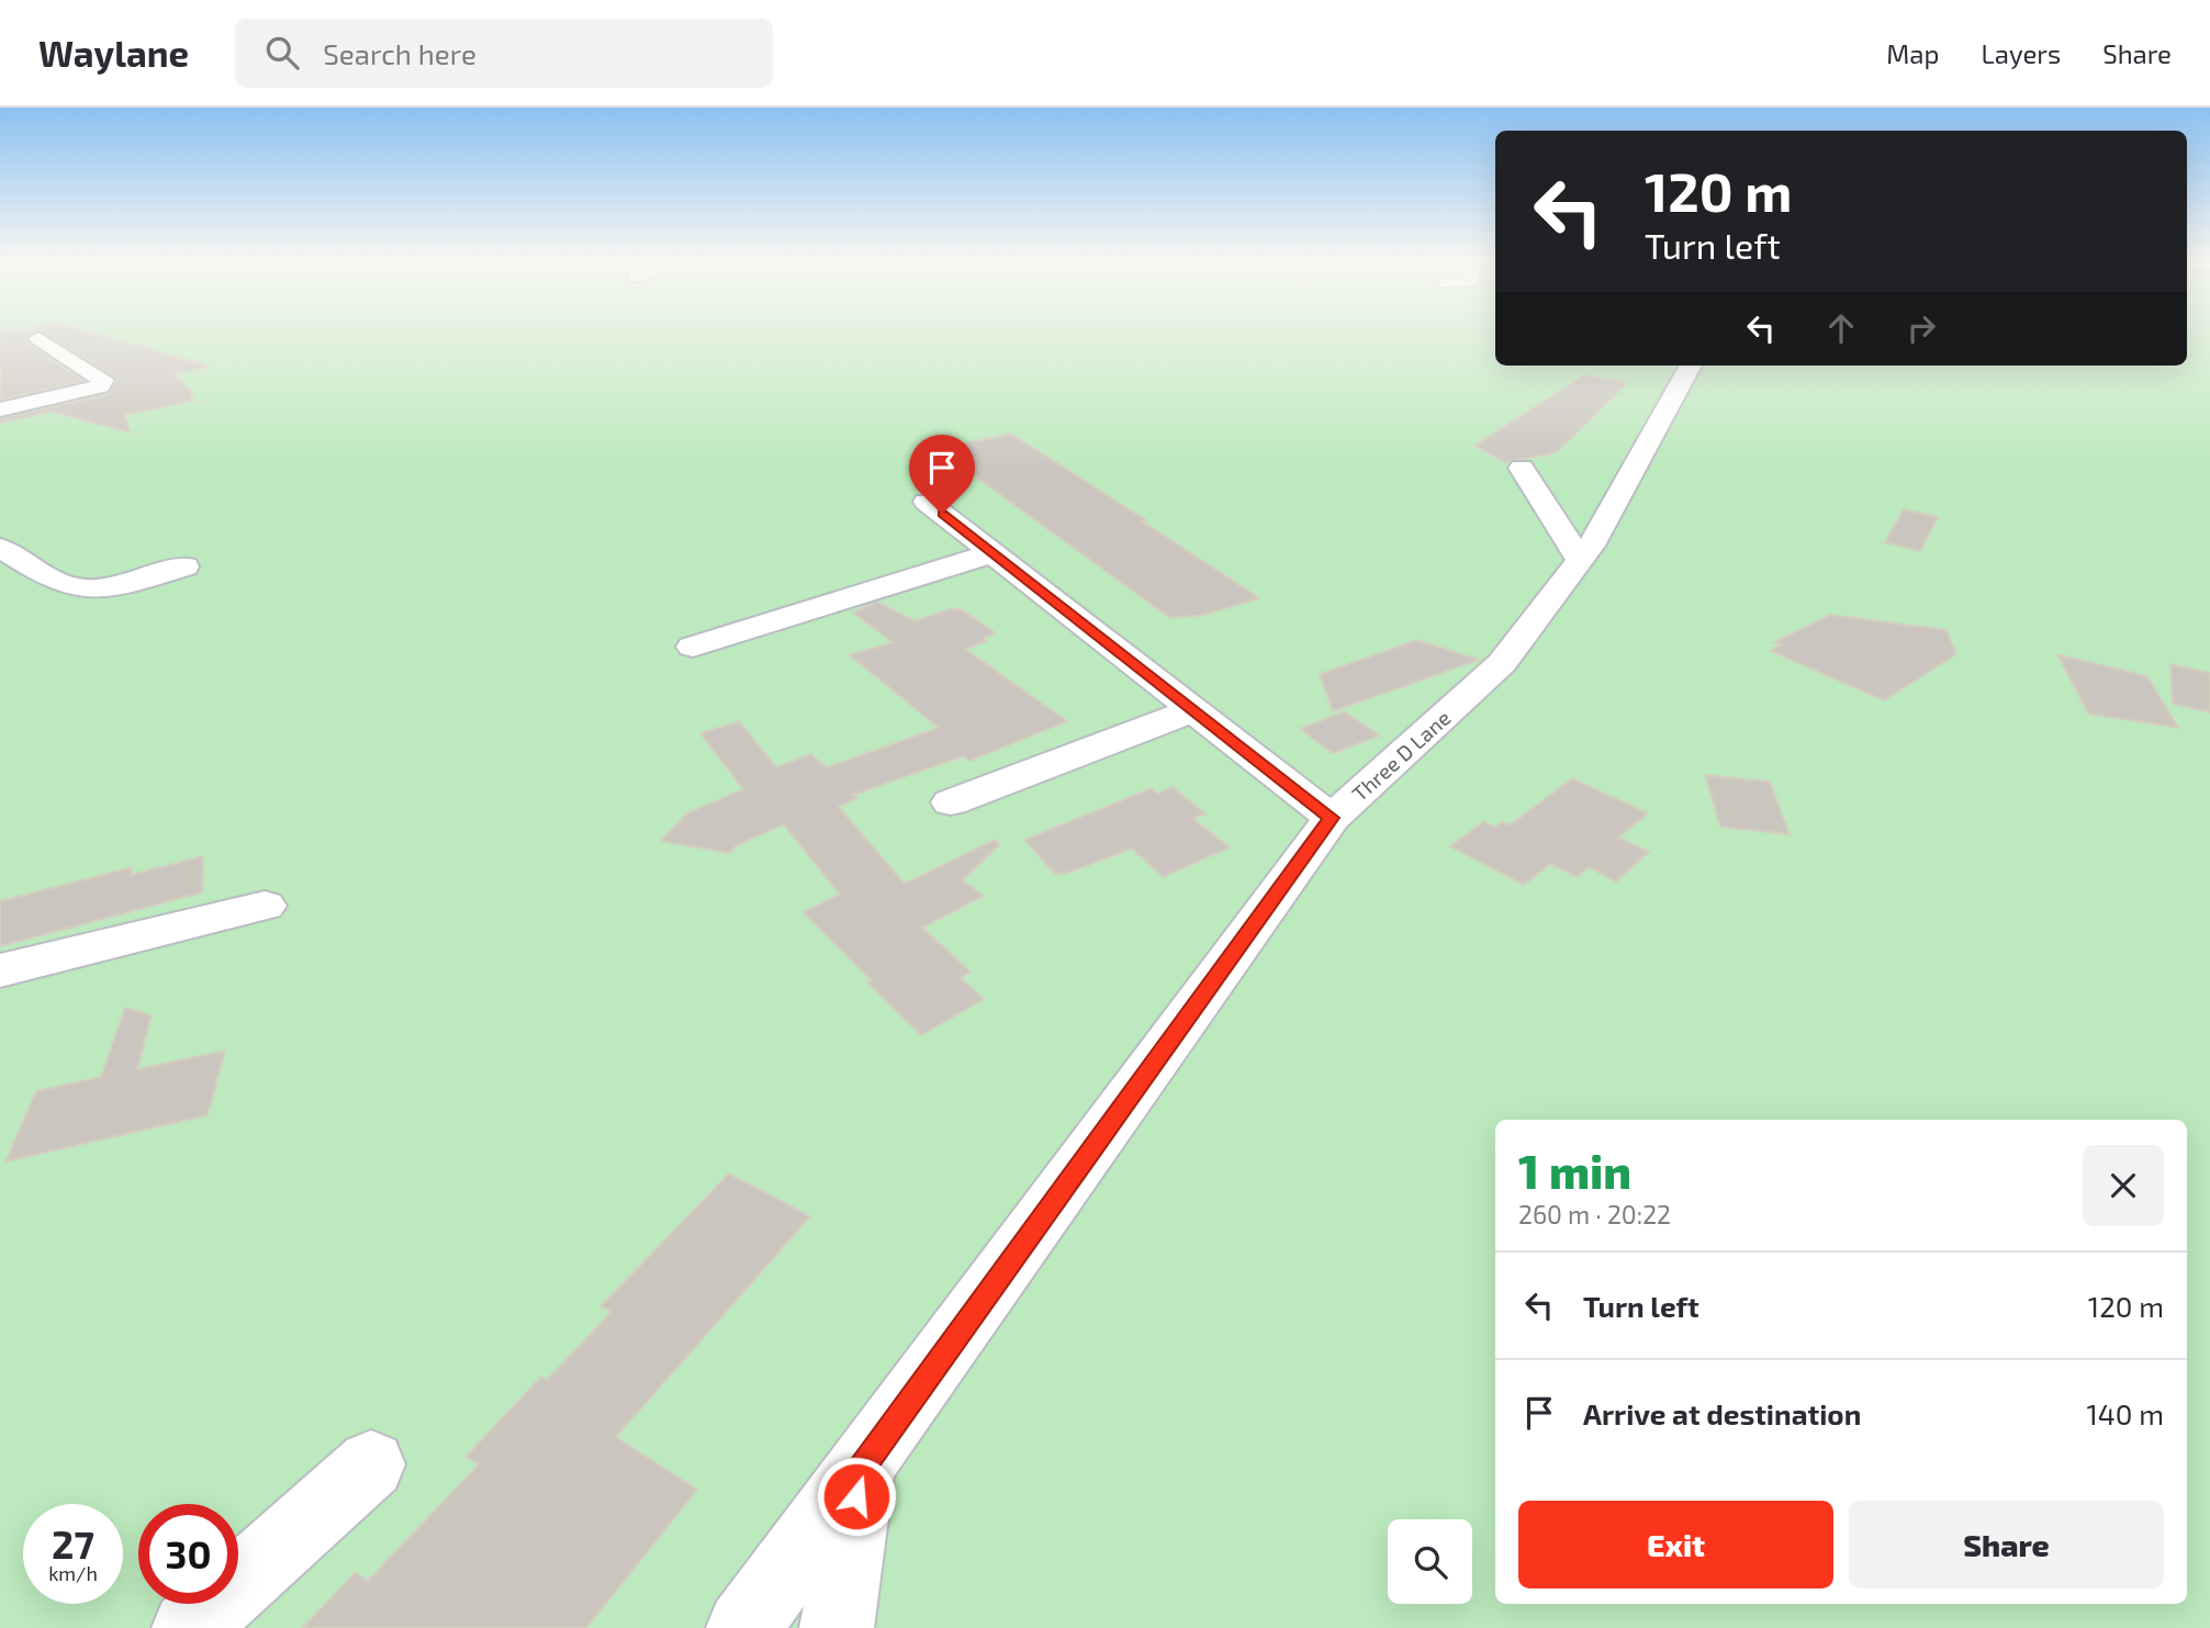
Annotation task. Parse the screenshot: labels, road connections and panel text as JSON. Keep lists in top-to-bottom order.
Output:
{
  "streets": {
    "street": ["Three D Lane"]
  },
  "page": {
    "header": "Waylane",
    "search": "Search here",
    "nav": ["Map", "Layers", "Share"],
    "turn": ["120 m", "Turn left"],
    "heading": ["1 min", "260 m · 20:22"],
    "list": [
      {
        "name": "Turn left",
        "value": "120 m"
      },
      {
        "name": "Arrive at destination",
        "value": "140 m"
      }
    ],
    "buttons": ["Exit", "Share"],
    "speed": "27 km/h",
    "limit": "30"
  }
}
